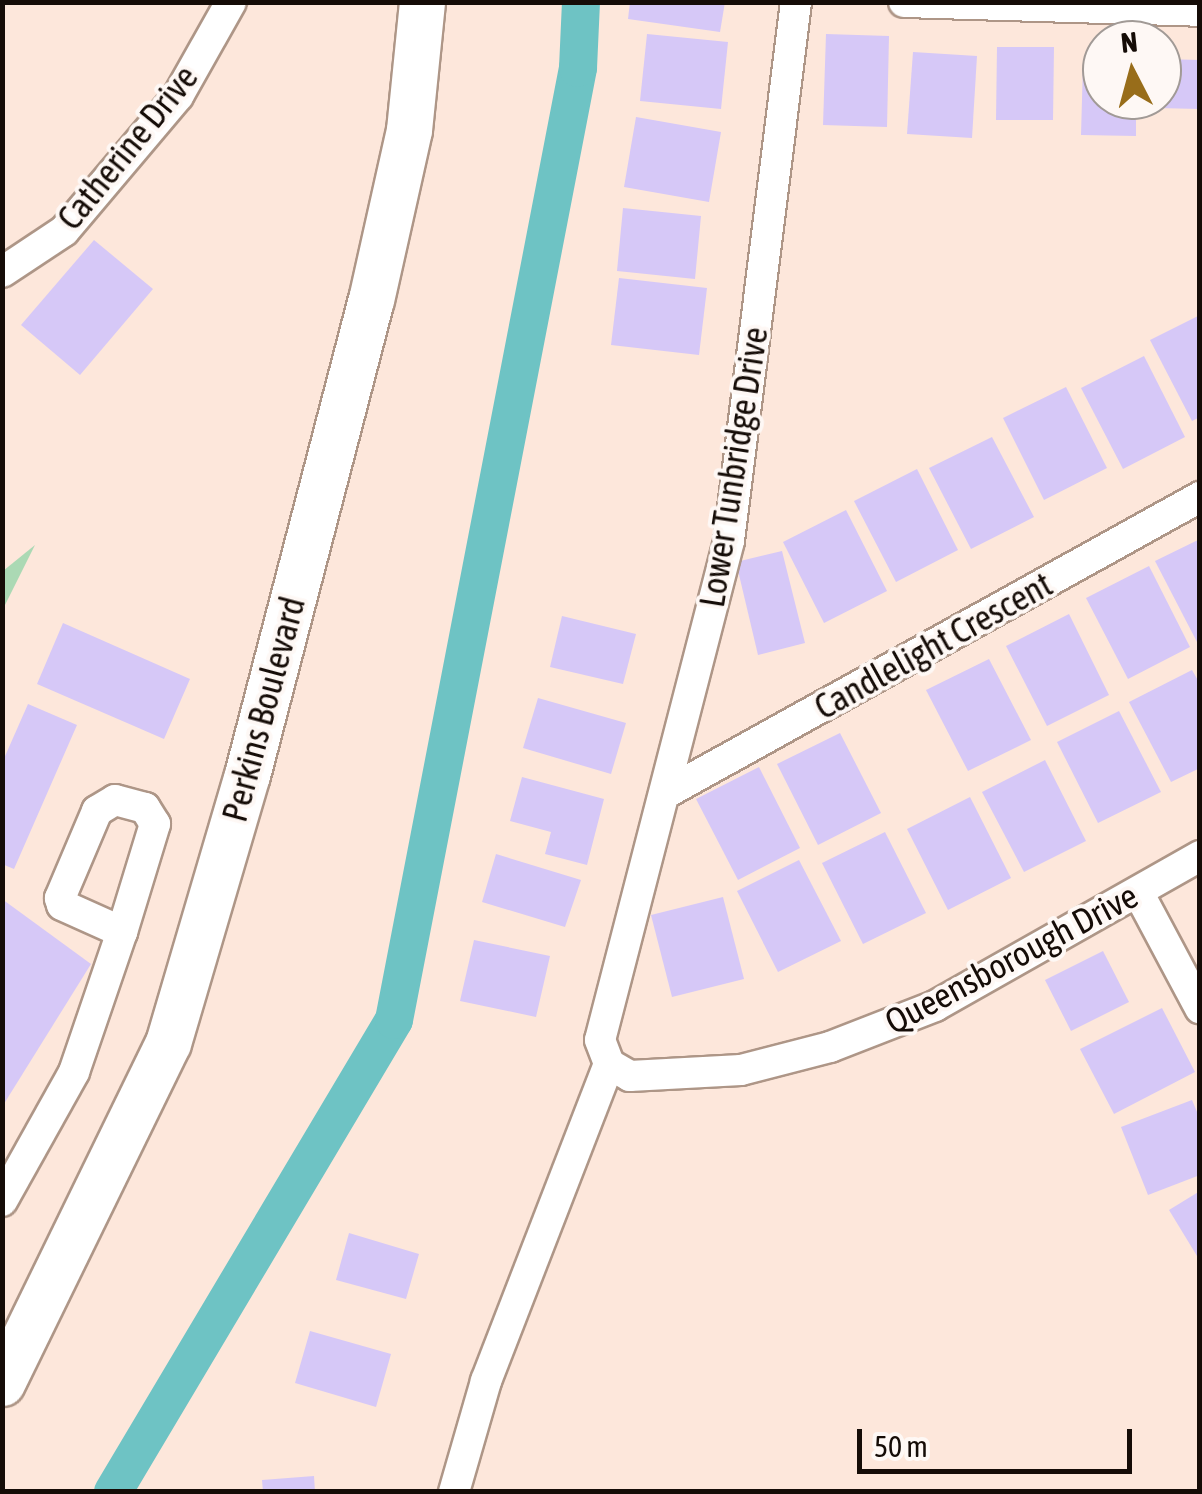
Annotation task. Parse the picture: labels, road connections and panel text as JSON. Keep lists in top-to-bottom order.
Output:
{
  "streets": {
    "street": [
      "Catherine Drive",
      "Lower Tunbridge Drive",
      "Candlelight Crescent",
      "Perkins Boulevard",
      "Queensborough Drive"
    ]
  },
  "crossings": [
    ["Lower Tunbridge Drive", "Candlelight Crescent"],
    ["Lower Tunbridge Drive", "Queensborough Drive"]
  ],
  "scale_bar": "50 m",
  "north": "top"
}
